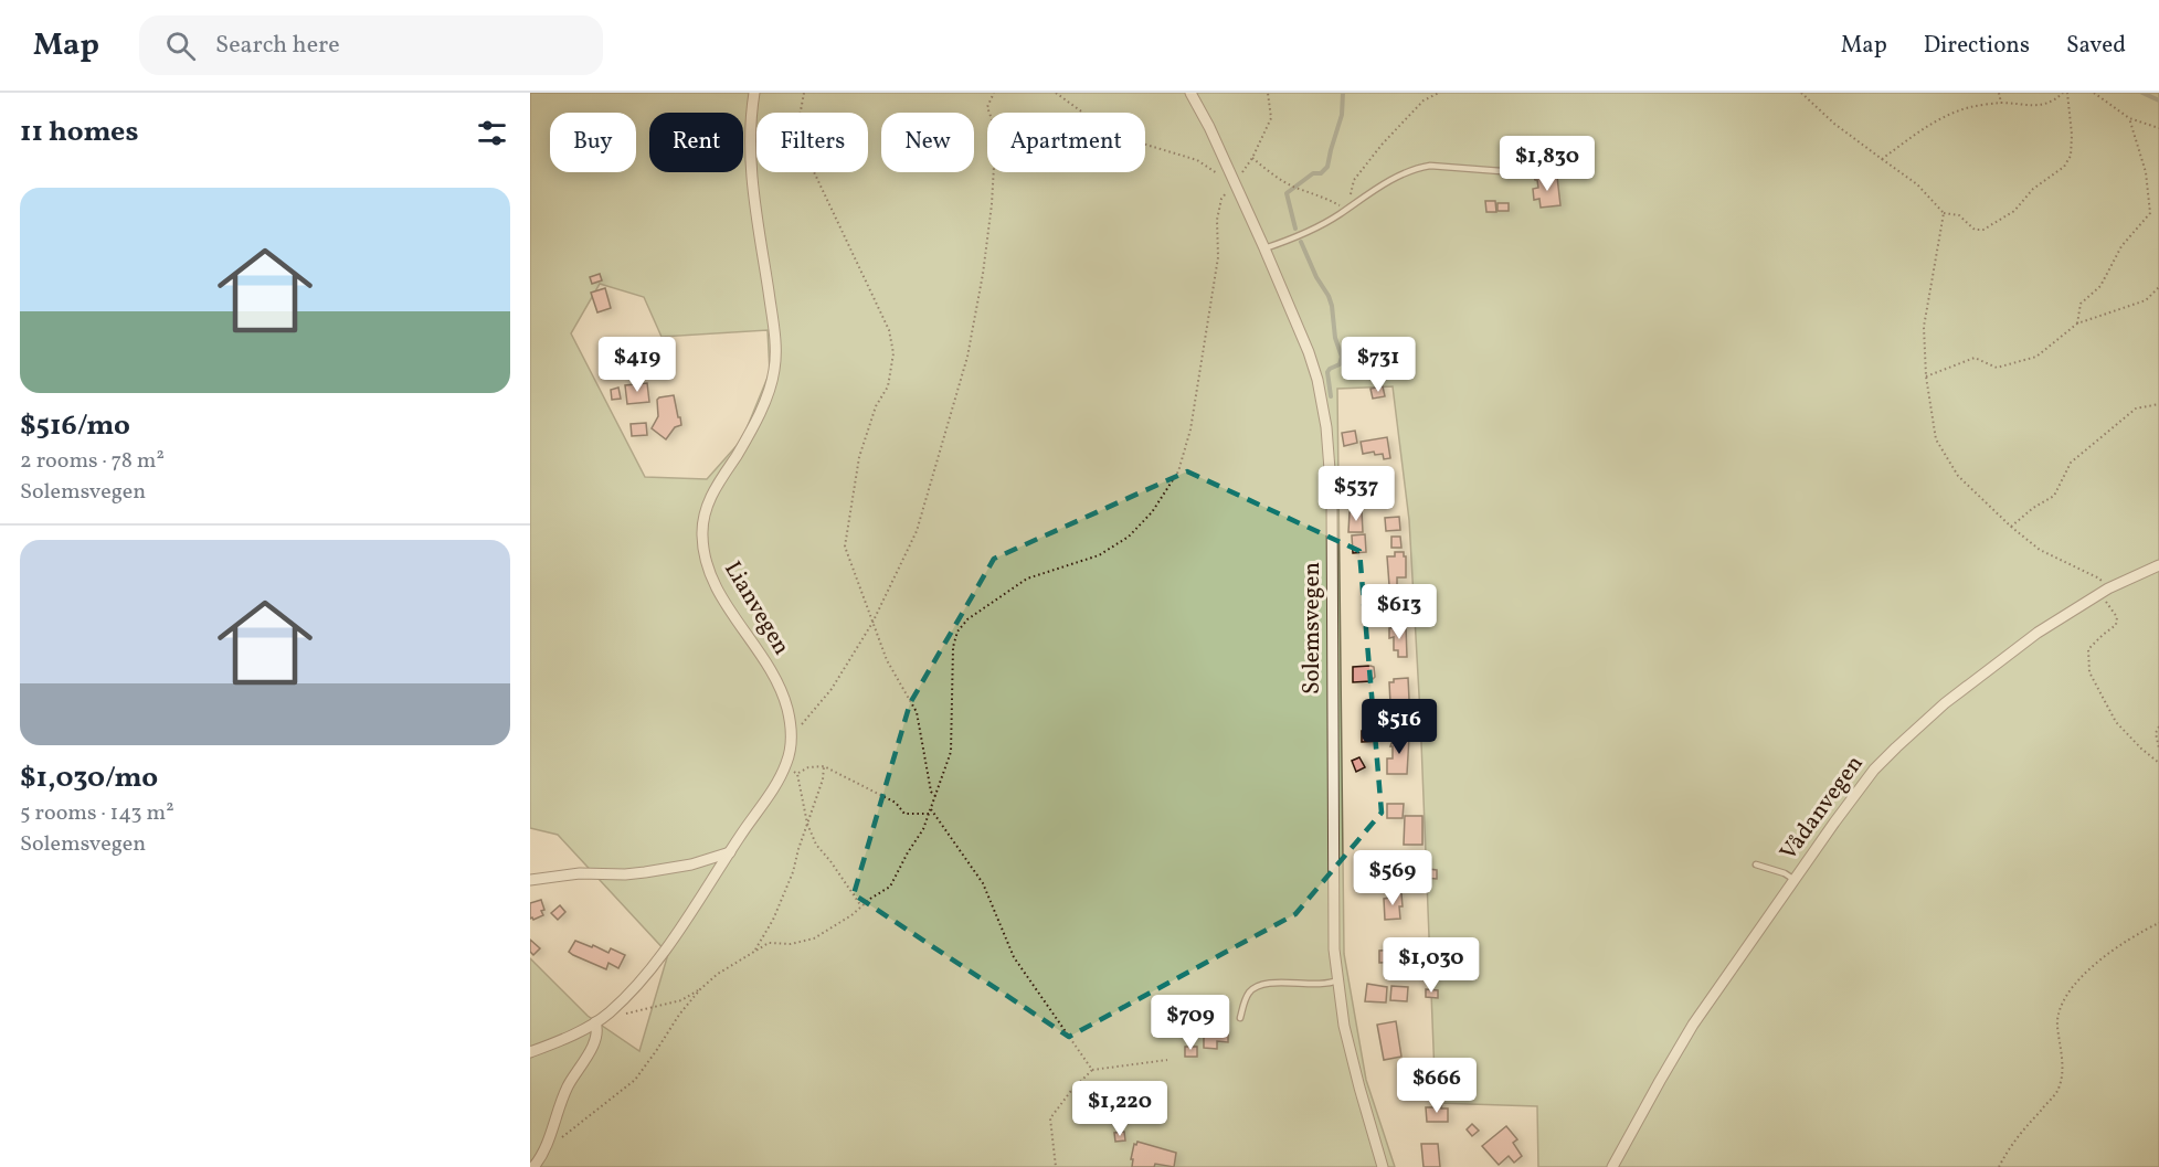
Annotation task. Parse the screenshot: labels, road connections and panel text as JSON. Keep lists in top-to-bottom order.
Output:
{
  "streets": {
    "street": ["Lianvegen", "Solemsvegen", "Vådanvegen"]
  },
  "page": {
    "header": "Map",
    "search": "Search here",
    "nav": ["Map", "Directions", "Saved"],
    "heading": "11 homes",
    "chip": [
      "Buy",
      "Rent",
      "Filters",
      "New",
      "Apartment"
    ],
    "price": [
      "$1,830",
      "$419",
      "$731",
      "$537",
      "$613",
      "$516",
      "$569",
      "$1,030",
      "$709",
      "$666",
      "$1,220"
    ],
    "list": [
      {
        "name": "$516/mo",
        "note": "2 rooms · 78 m² · Solemsvegen"
      },
      {
        "name": "$1,030/mo",
        "note": "5 rooms · 143 m² · Solemsvegen"
      }
    ]
  }
}
